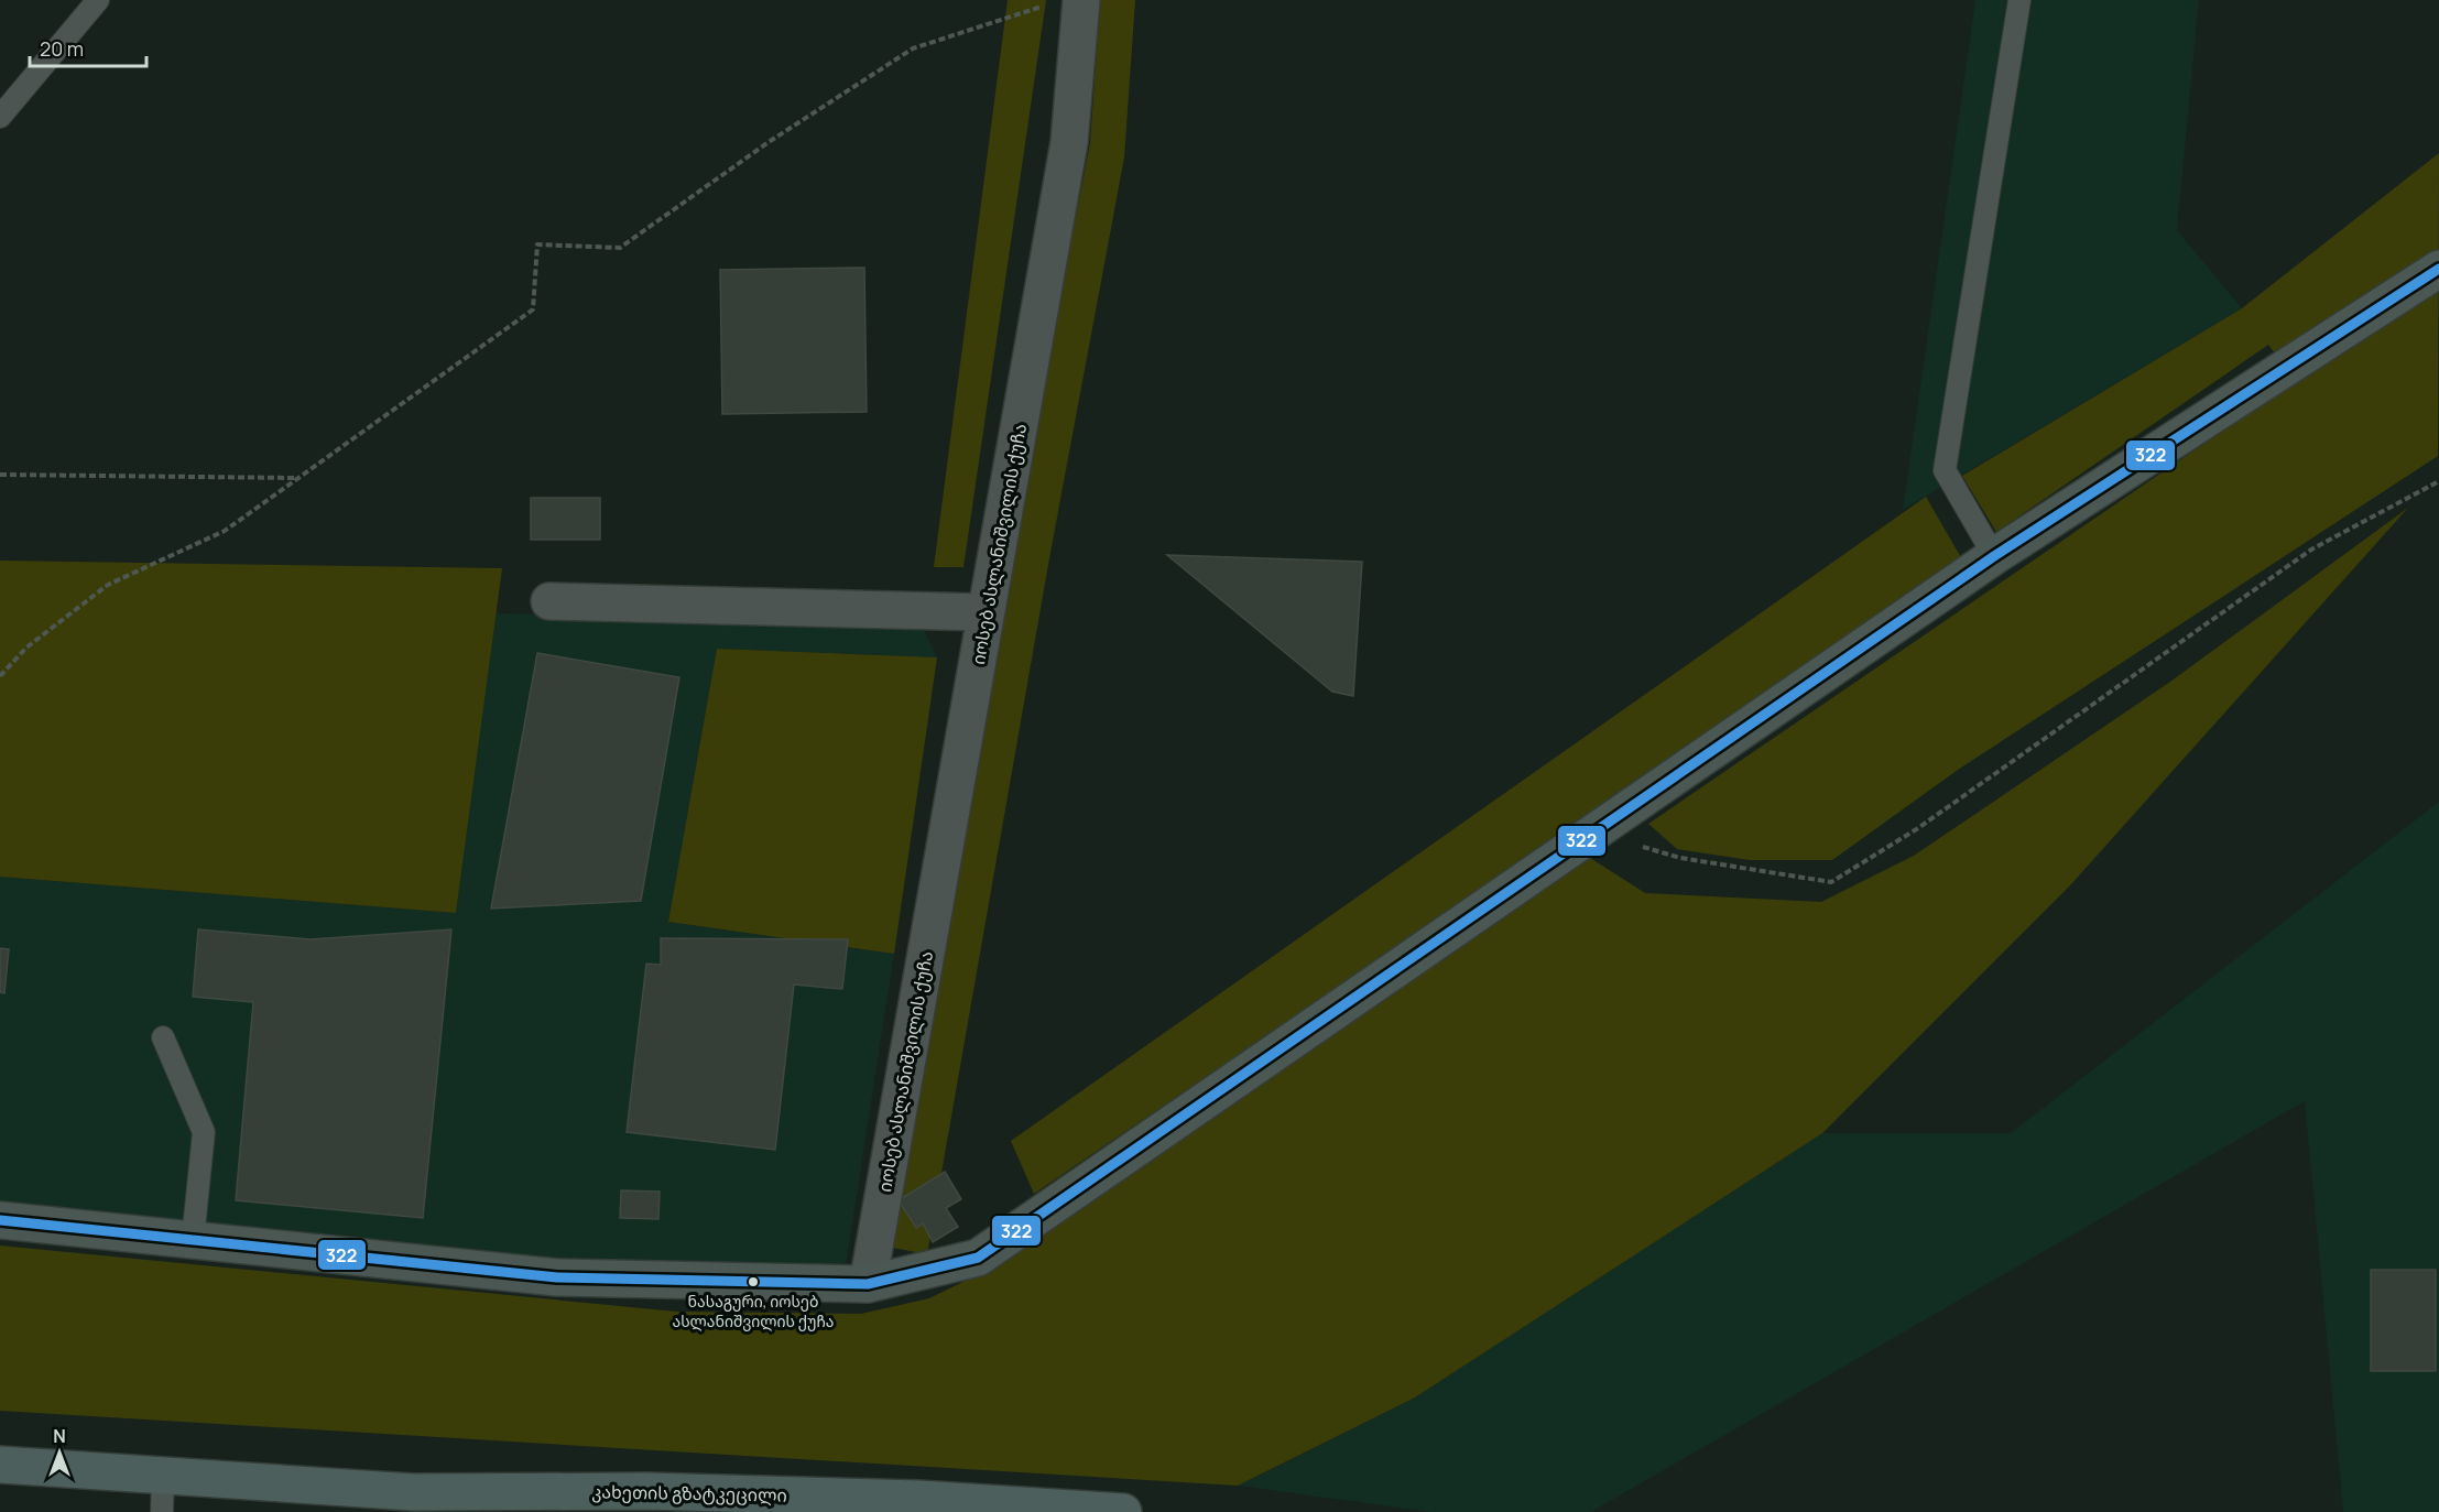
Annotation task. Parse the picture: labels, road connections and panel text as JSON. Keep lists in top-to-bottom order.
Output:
{
  "streets": {
    "highway": ["კახეთის გზატკეცილი"],
    "street": ["იოსებ ასლანიშვილის ქუჩა"]
  },
  "places": ["ნასაგური, იოსებ ასლანიშვილის ქუჩა"],
  "lines": ["transit line 322"],
  "scale_bar": "20 m",
  "north": "top"
}
